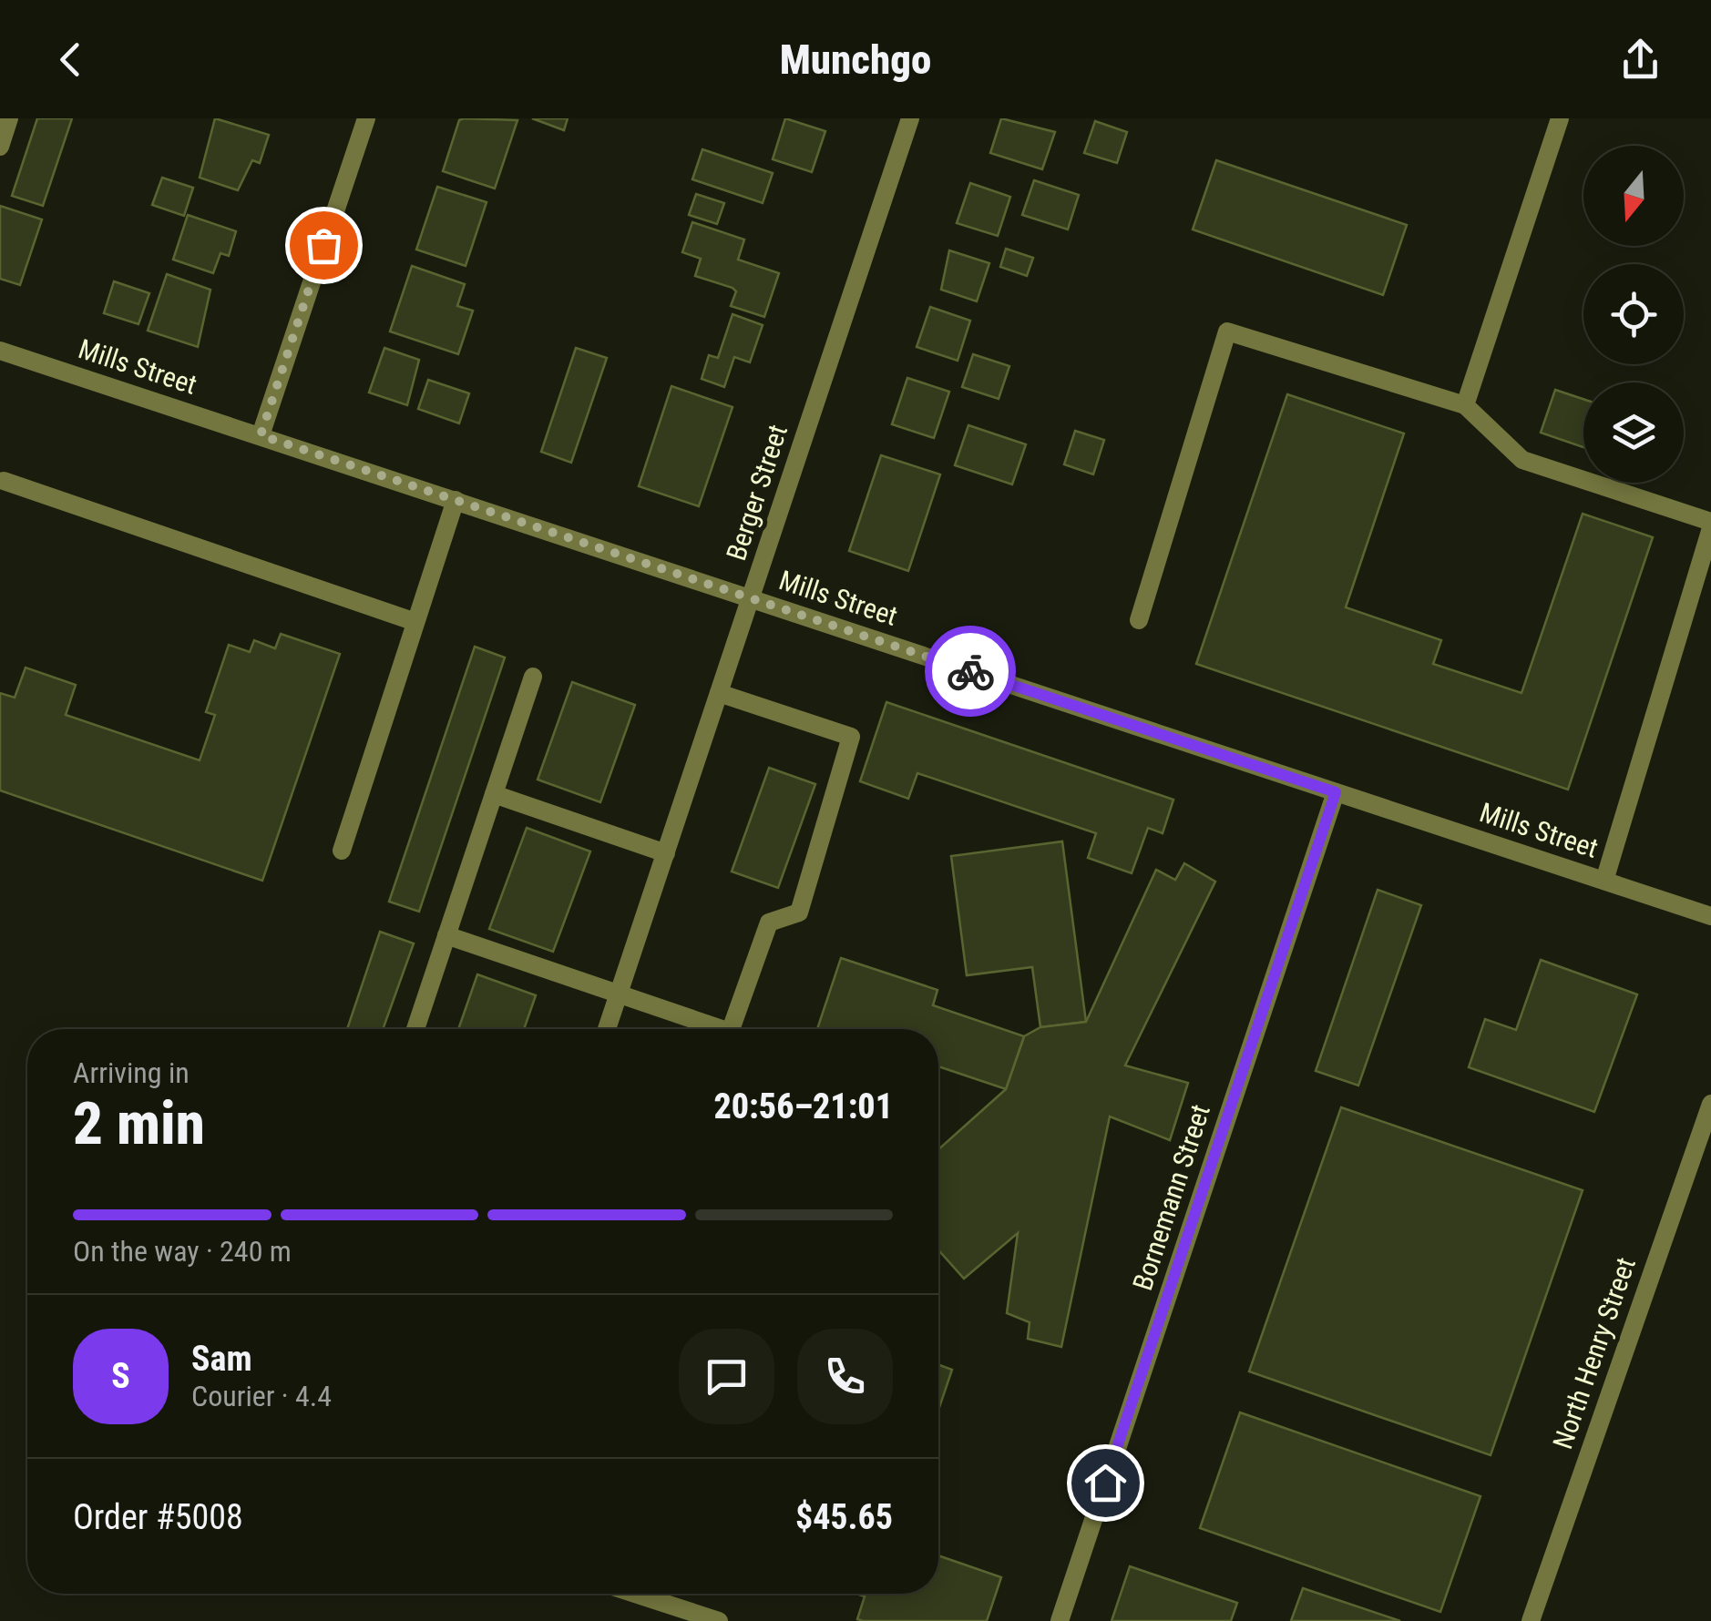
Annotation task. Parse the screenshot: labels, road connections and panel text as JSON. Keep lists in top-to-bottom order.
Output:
{
  "streets": {
    "street": [
      "Mills Street",
      "Berger Street",
      "Bornemann Street",
      "North Henry Street"
    ]
  },
  "crossings": [
    ["Mills Street", "Berger Street"],
    ["Mills Street", "Bornemann Street"]
  ],
  "north": "bottom",
  "page": {
    "header": "Munchgo",
    "heading": ["2 min", "Arriving in", "20:56–21:01"],
    "panel": [
      "Sam",
      "Courier · 4.4",
      "Order #5008",
      "$45.65"
    ],
    "bar": "On the way · 240 m",
    "round": "S"
  }
}
